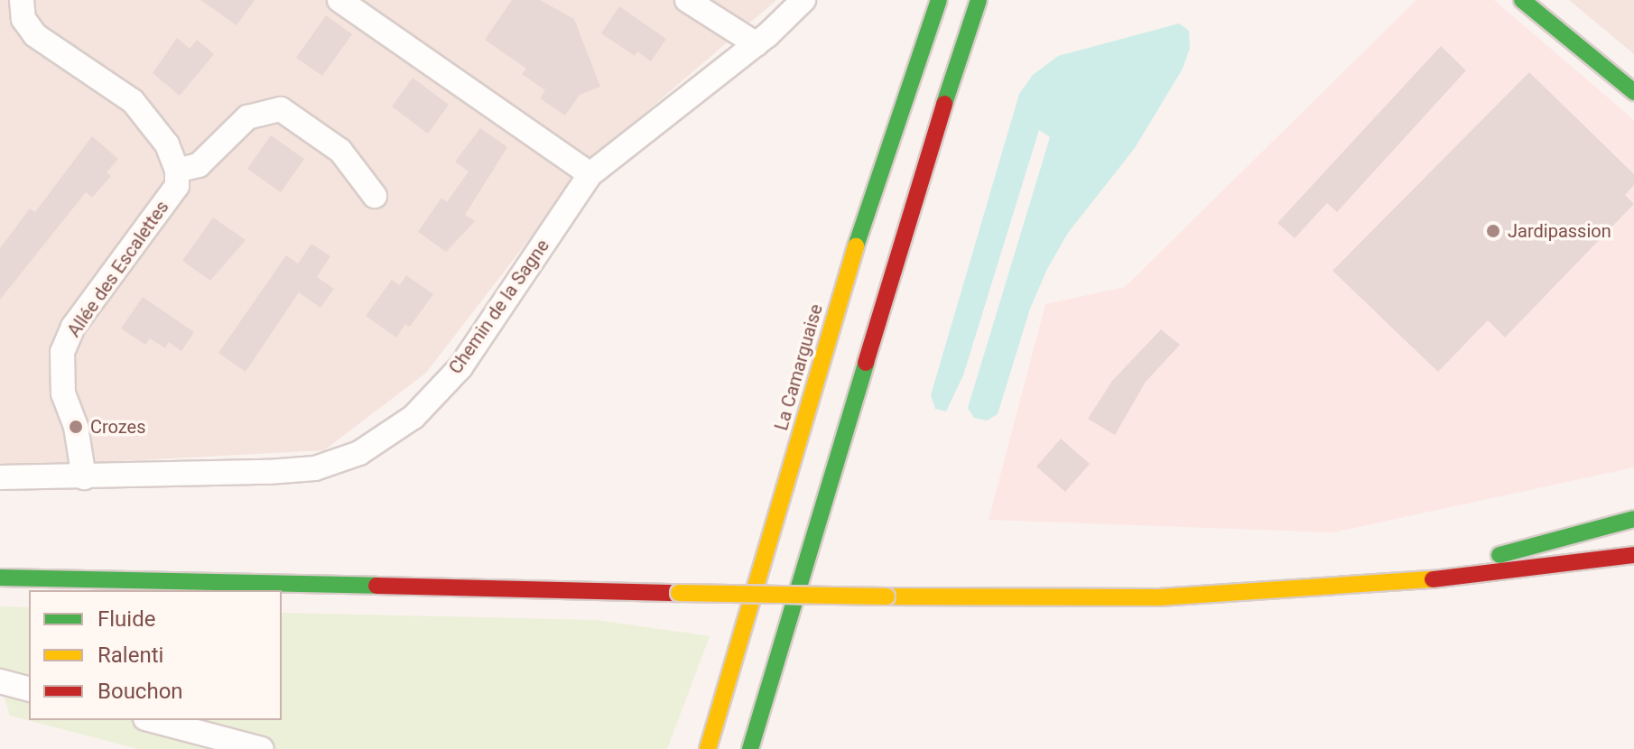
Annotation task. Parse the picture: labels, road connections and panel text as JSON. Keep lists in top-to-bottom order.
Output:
{
  "streets": {
    "main road": ["La Camarguaise"],
    "street": ["Allée des Escalettes", "Chemin de la Sagne"]
  },
  "crossings": [
    ["Allée des Escalettes", "Chemin de la Sagne"]
  ],
  "places": ["Jardipassion", "Crozes"],
  "legend": ["Fluide", "Ralenti", "Bouchon"]
}
